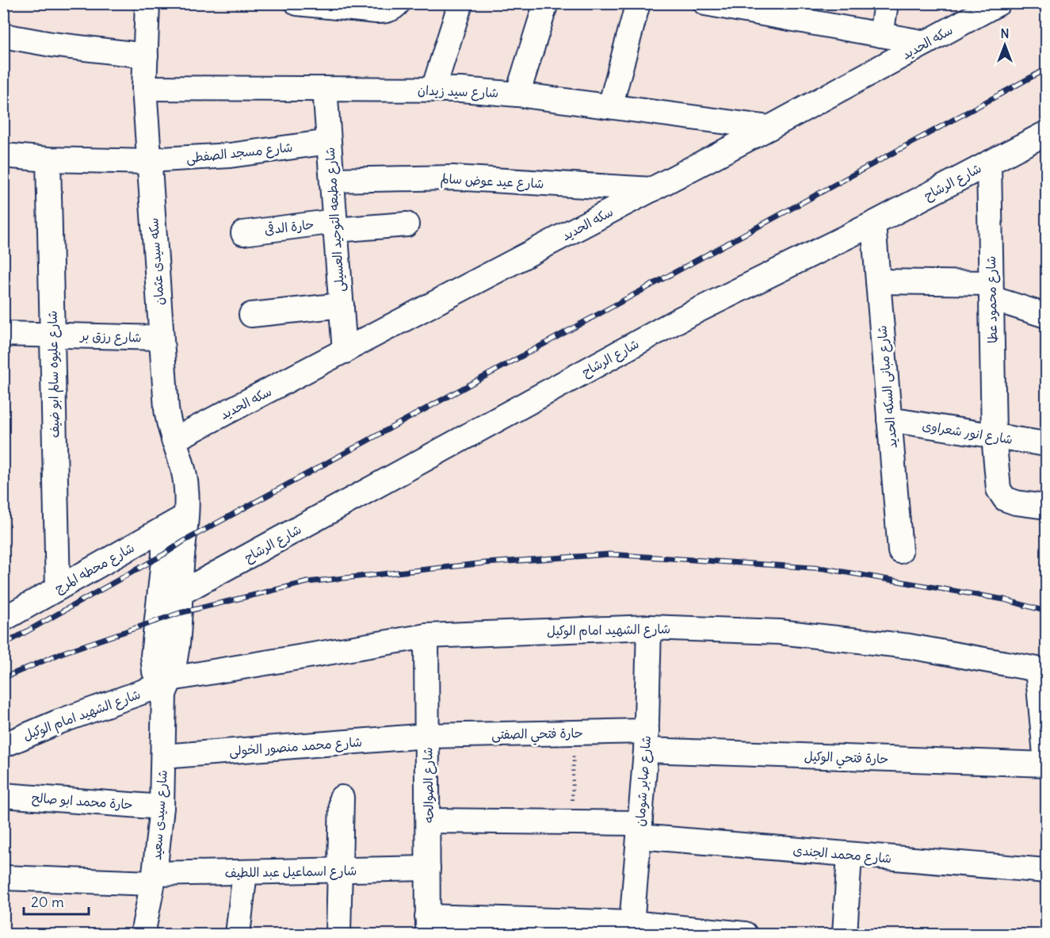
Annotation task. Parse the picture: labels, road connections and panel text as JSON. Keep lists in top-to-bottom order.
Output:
{
  "streets": {
    "street": [
      "سكه الحديد",
      "شارع سيد زيدان",
      "شارع مسجد الصفطى",
      "شارع عيد عوض سالم",
      "شارع الرشاح",
      "شارع مطبعه التوحيد العسيلى",
      "حارة الدقى",
      "سكه سيدى عثمان",
      "شارع محمود عطا",
      "شارع رزق بر",
      "شارع عليوه سالم ابو ضيف",
      "شارع مبانى السكه الحديد",
      "شارع انور شعراوى",
      "شارع محطه المرج",
      "شارع الشهيد امام الوكيل",
      "حارة فتحي الصفتى",
      "شارع محمد منصور الخولى",
      "حارة فتحي الوكيل",
      "شارع صابر شومان",
      "شارع الصوالحه",
      "حارة محمد ابو صالح",
      "شارع سيدى سعيد",
      "شارع محمد الجندى",
      "شارع اسماعيل عبد اللطيف"
    ]
  },
  "crossings": [
    ["سكه الحديد", "شارع سيد زيدان"],
    ["سكه الحديد", "شارع عيد عوض سالم"],
    ["سكه الحديد", "شارع مطبعه التوحيد العسيلى"],
    ["سكه الحديد", "سكه سيدى عثمان"],
    ["شارع سيد زيدان", "شارع مطبعه التوحيد العسيلى"],
    ["شارع سيد زيدان", "سكه سيدى عثمان"],
    ["شارع مسجد الصفطى", "شارع مطبعه التوحيد العسيلى"],
    ["شارع مسجد الصفطى", "سكه سيدى عثمان"],
    ["شارع مسجد الصفطى", "شارع عليوه سالم ابو ضيف"],
    ["شارع عيد عوض سالم", "شارع مطبعه التوحيد العسيلى"],
    ["شارع الرشاح", "سكه سيدى عثمان"],
    ["شارع الرشاح", "شارع محمود عطا"],
    ["شارع الرشاح", "شارع مبانى السكه الحديد"],
    ["شارع مطبعه التوحيد العسيلى", "حارة الدقى"],
    ["سكه سيدى عثمان", "شارع رزق بر"],
    ["سكه سيدى عثمان", "شارع محطه المرج"],
    ["سكه سيدى عثمان", "شارع الشهيد امام الوكيل"],
    ["سكه سيدى عثمان", "شارع سيدى سعيد"],
    ["شارع محمود عطا", "شارع انور شعراوى"],
    ["شارع رزق بر", "شارع عليوه سالم ابو ضيف"],
    ["شارع عليوه سالم ابو ضيف", "شارع محطه المرج"],
    ["شارع مبانى السكه الحديد", "شارع انور شعراوى"],
    ["شارع الشهيد امام الوكيل", "شارع صابر شومان"],
    ["شارع الشهيد امام الوكيل", "شارع الصوالحه"],
    ["شارع الشهيد امام الوكيل", "شارع سيدى سعيد"],
    ["حارة فتحي الصفتى", "شارع محمد منصور الخولى"],
    ["حارة فتحي الصفتى", "حارة فتحي الوكيل"],
    ["حارة فتحي الصفتى", "شارع صابر شومان"],
    ["حارة فتحي الصفتى", "شارع الصوالحه"],
    ["شارع محمد منصور الخولى", "شارع الصوالحه"],
    ["شارع محمد منصور الخولى", "شارع سيدى سعيد"],
    ["حارة فتحي الوكيل", "شارع صابر شومان"],
    ["شارع صابر شومان", "شارع محمد الجندى"],
    ["شارع الصوالحه", "شارع محمد الجندى"],
    ["شارع الصوالحه", "شارع اسماعيل عبد اللطيف"],
    ["حارة محمد ابو صالح", "شارع سيدى سعيد"],
    ["شارع سيدى سعيد", "شارع اسماعيل عبد اللطيف"]
  ],
  "scale_bar": "20 m",
  "north": "top"
}
